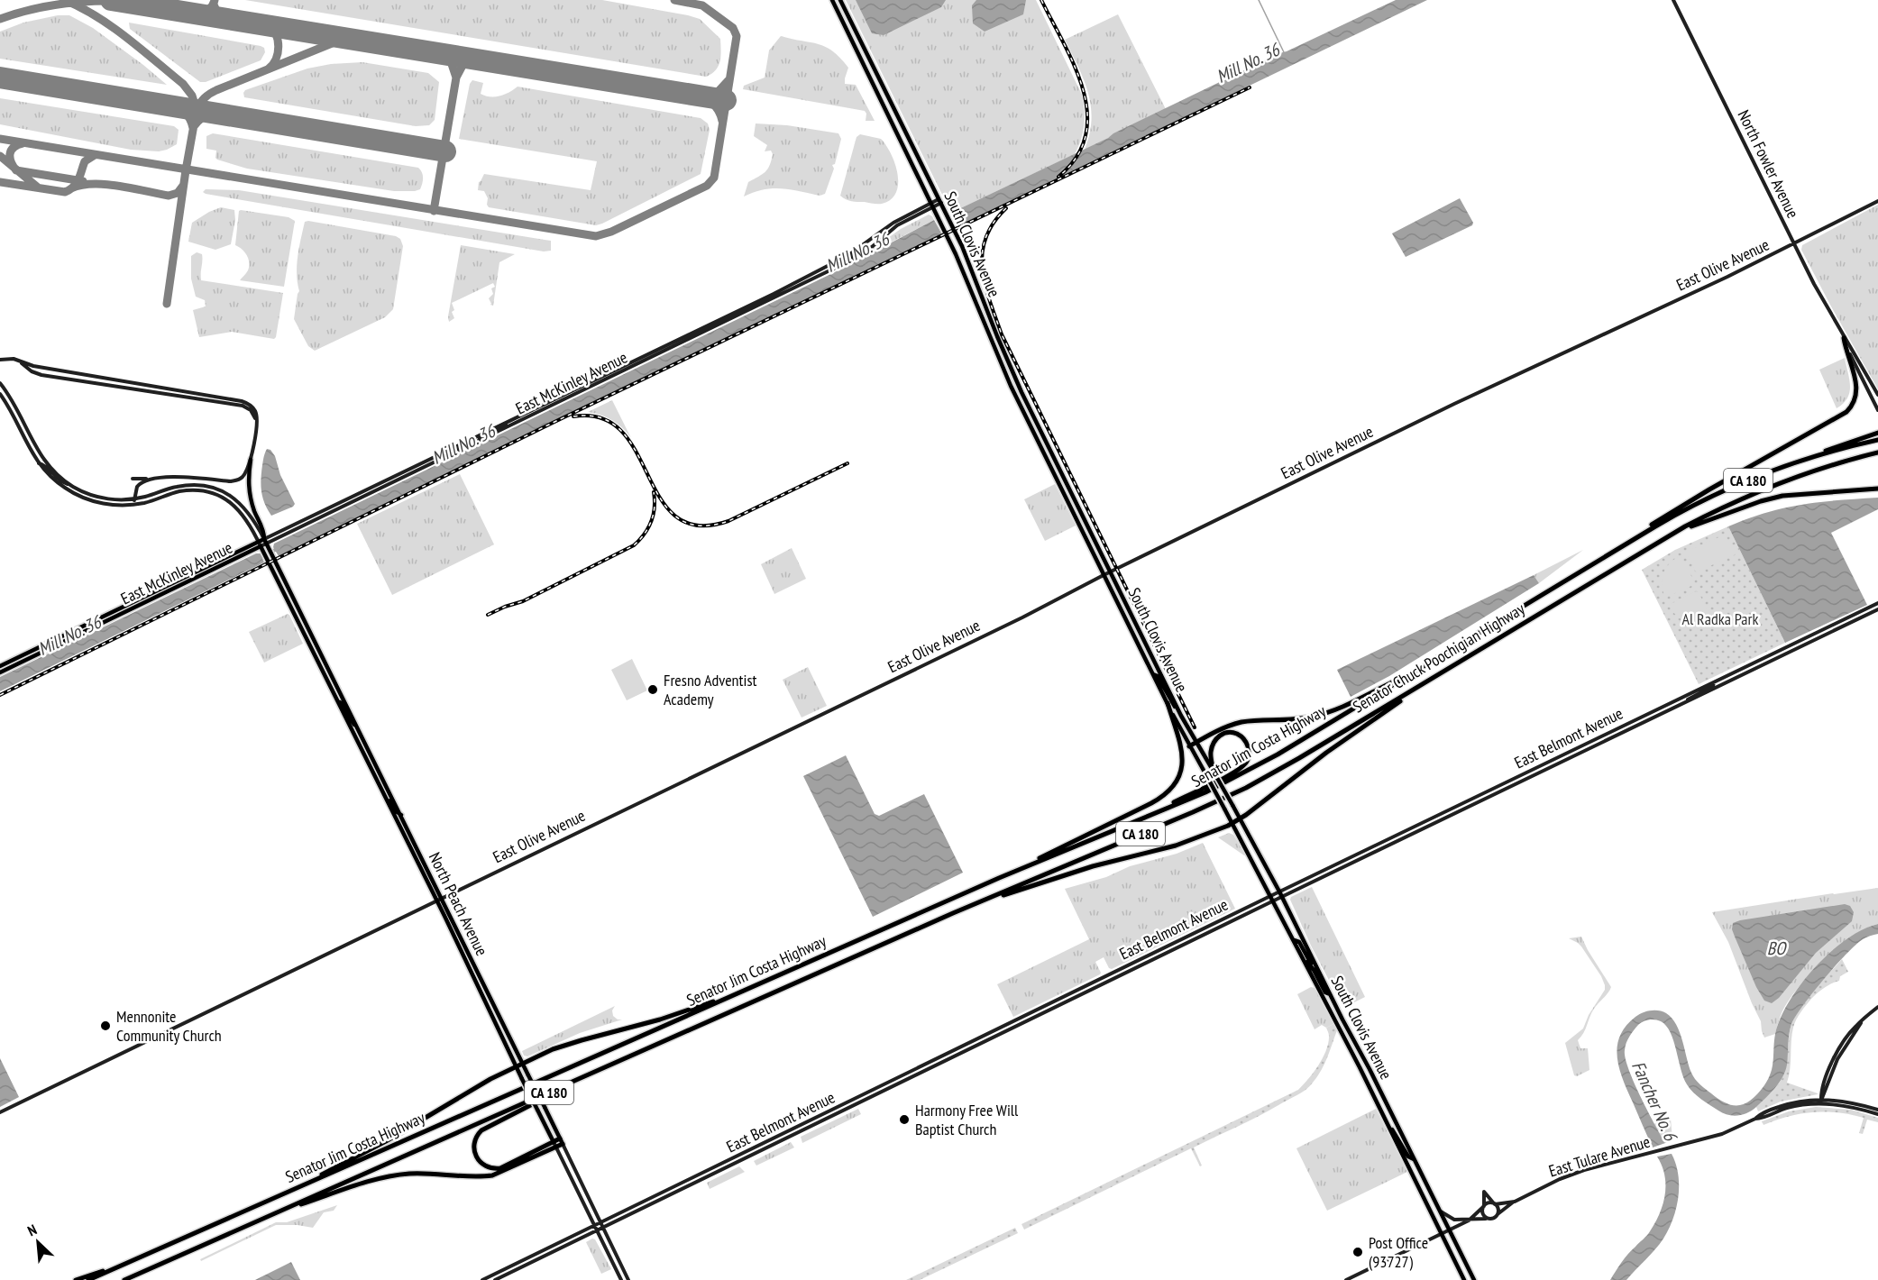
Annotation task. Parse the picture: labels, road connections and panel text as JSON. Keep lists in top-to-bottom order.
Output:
{
  "streets": {
    "highway": ["CA 180", "Senator Chuck Poochigian Highway", "Senator Jim Costa Highway"],
    "main road": [
      "North Fowler Avenue",
      "South Clovis Avenue",
      "East Olive Avenue",
      "East McKinley Avenue",
      "East Belmont Avenue",
      "North Peach Avenue",
      "East Tulare Avenue"
    ]
  },
  "crossings": [
    ["North Fowler Avenue", "East Olive Avenue"],
    ["South Clovis Avenue", "East Olive Avenue"],
    ["South Clovis Avenue", "East McKinley Avenue"],
    ["South Clovis Avenue", "East Belmont Avenue"],
    ["South Clovis Avenue", "East Tulare Avenue"],
    ["East Olive Avenue", "North Peach Avenue"],
    ["East McKinley Avenue", "North Peach Avenue"],
    ["Senator Chuck Poochigian Highway", "Senator Jim Costa Highway"],
    ["East Belmont Avenue", "North Peach Avenue"]
  ],
  "water": ["Mill No. 36", "BO", "Fancher No. 6"],
  "parks": ["Al Radka Park"],
  "places": [
    "Fresno Adventist Academy",
    "Mennonite Community Church",
    "Harmony Free Will Baptist Church",
    "Post Office (93727)"
  ],
  "north": "top left"
}
